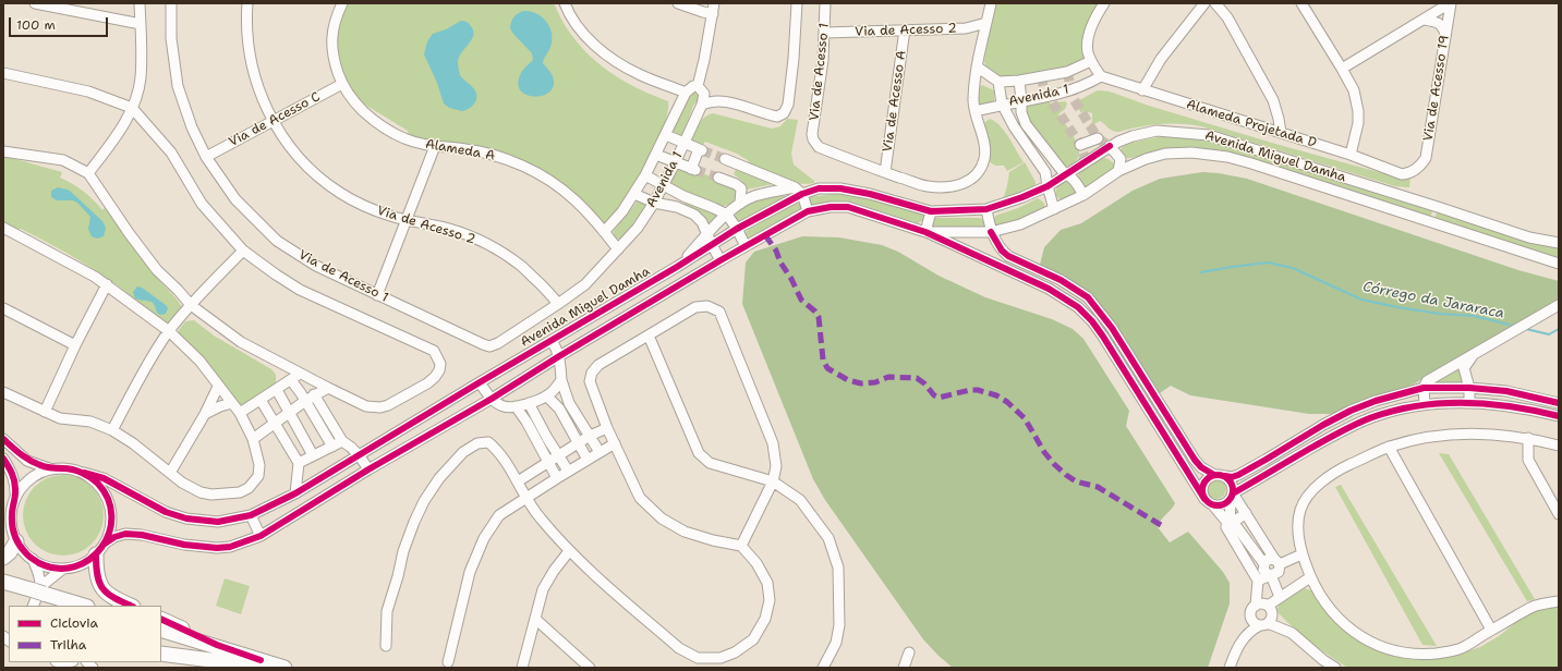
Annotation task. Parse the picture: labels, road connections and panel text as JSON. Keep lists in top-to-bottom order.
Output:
{
  "streets": {
    "street": [
      "Via de Acesso 2",
      "Via de Acesso 1",
      "Via de Acesso 19",
      "Avenida 1",
      "Via de Acesso A",
      "Via de Acesso C",
      "Alameda Projetada D",
      "Alameda A",
      "Avenida Miguel Damha"
    ]
  },
  "crossings": [
    ["Via de Acesso 2", "Via de Acesso 1"],
    ["Via de Acesso 2", "Via de Acesso A"],
    ["Via de Acesso 2", "Via de Acesso C"],
    ["Via de Acesso 1", "Via de Acesso A"],
    ["Via de Acesso 1", "Via de Acesso C"],
    ["Via de Acesso 19", "Alameda Projetada D"],
    ["Avenida 1", "Alameda Projetada D"],
    ["Avenida 1", "Alameda A"],
    ["Via de Acesso C", "Alameda A"]
  ],
  "water": ["Córrego da Jararaca"],
  "legend": ["Ciclovia", "Trilha"],
  "scale_bar": "100 m"
}
